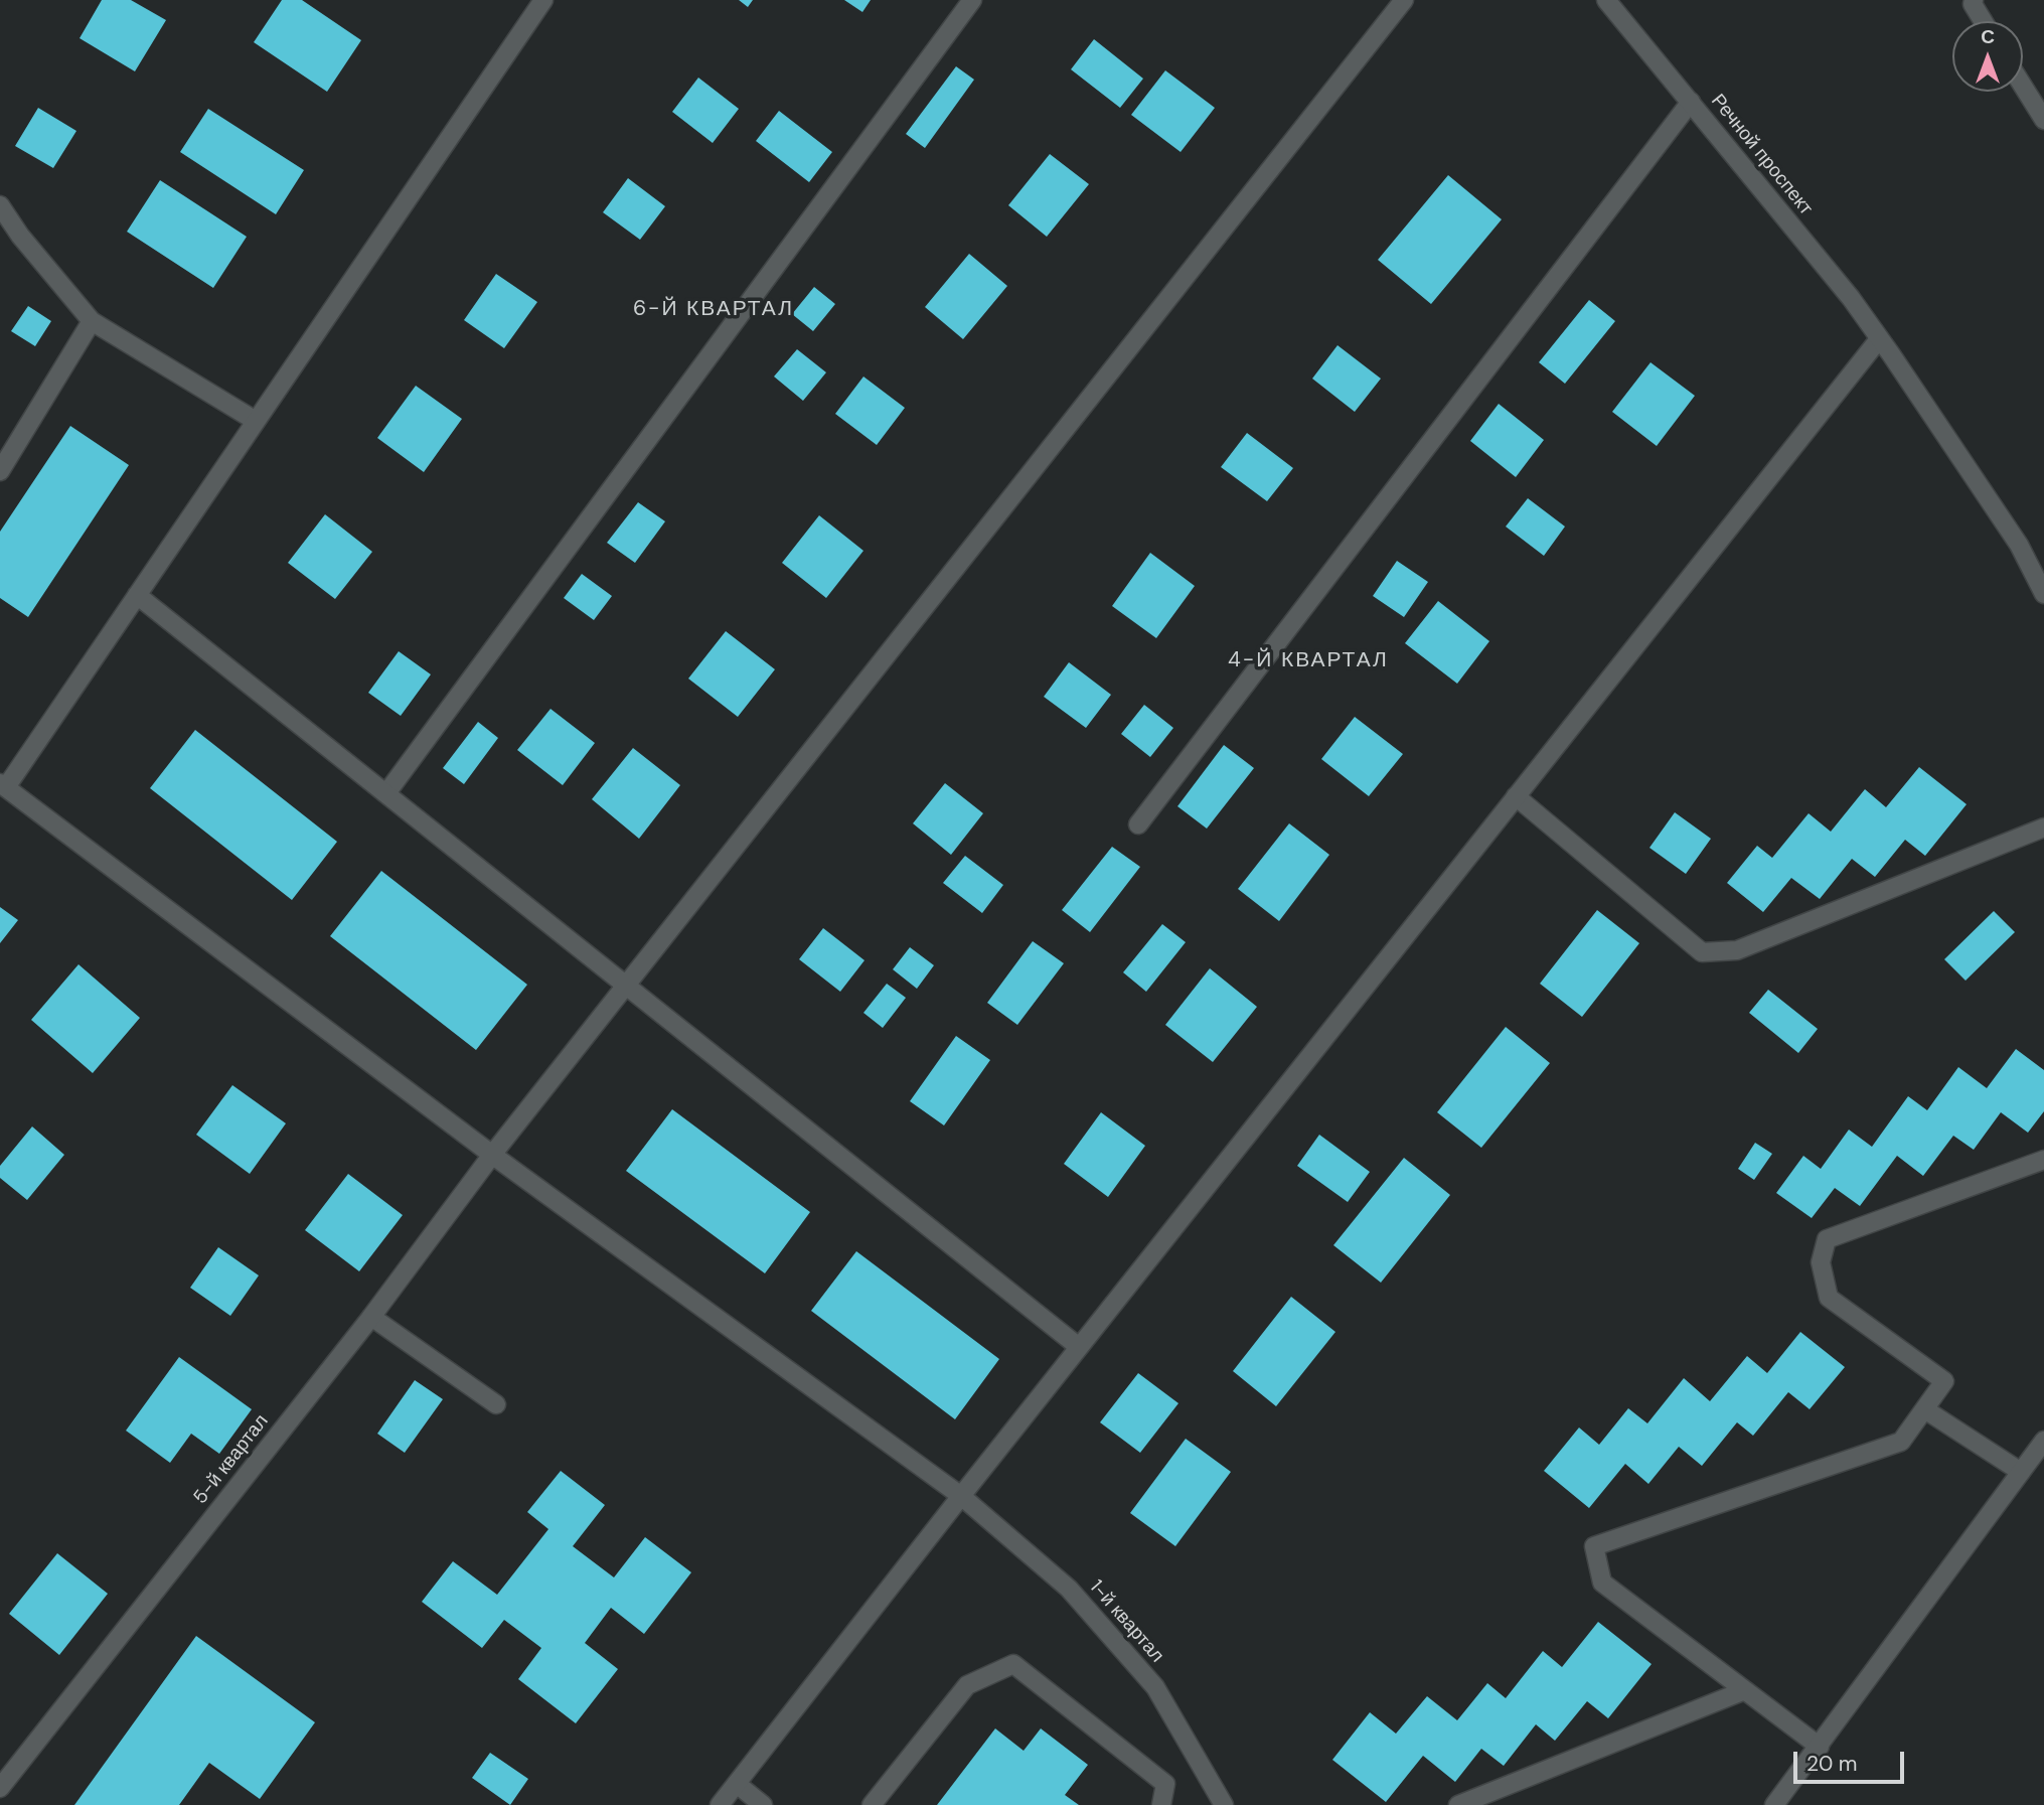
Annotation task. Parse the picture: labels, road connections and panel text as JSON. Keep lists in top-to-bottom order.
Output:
{
  "streets": {
    "street": ["Речной проспект", "5-й квартал", "1-й квартал"]
  },
  "crossings": [
    ["5-й квартал", "1-й квартал"]
  ],
  "districts": ["6-Й КВАРТАЛ", "4-Й КВАРТАЛ"],
  "scale_bar": "20 m",
  "north": "top"
}
